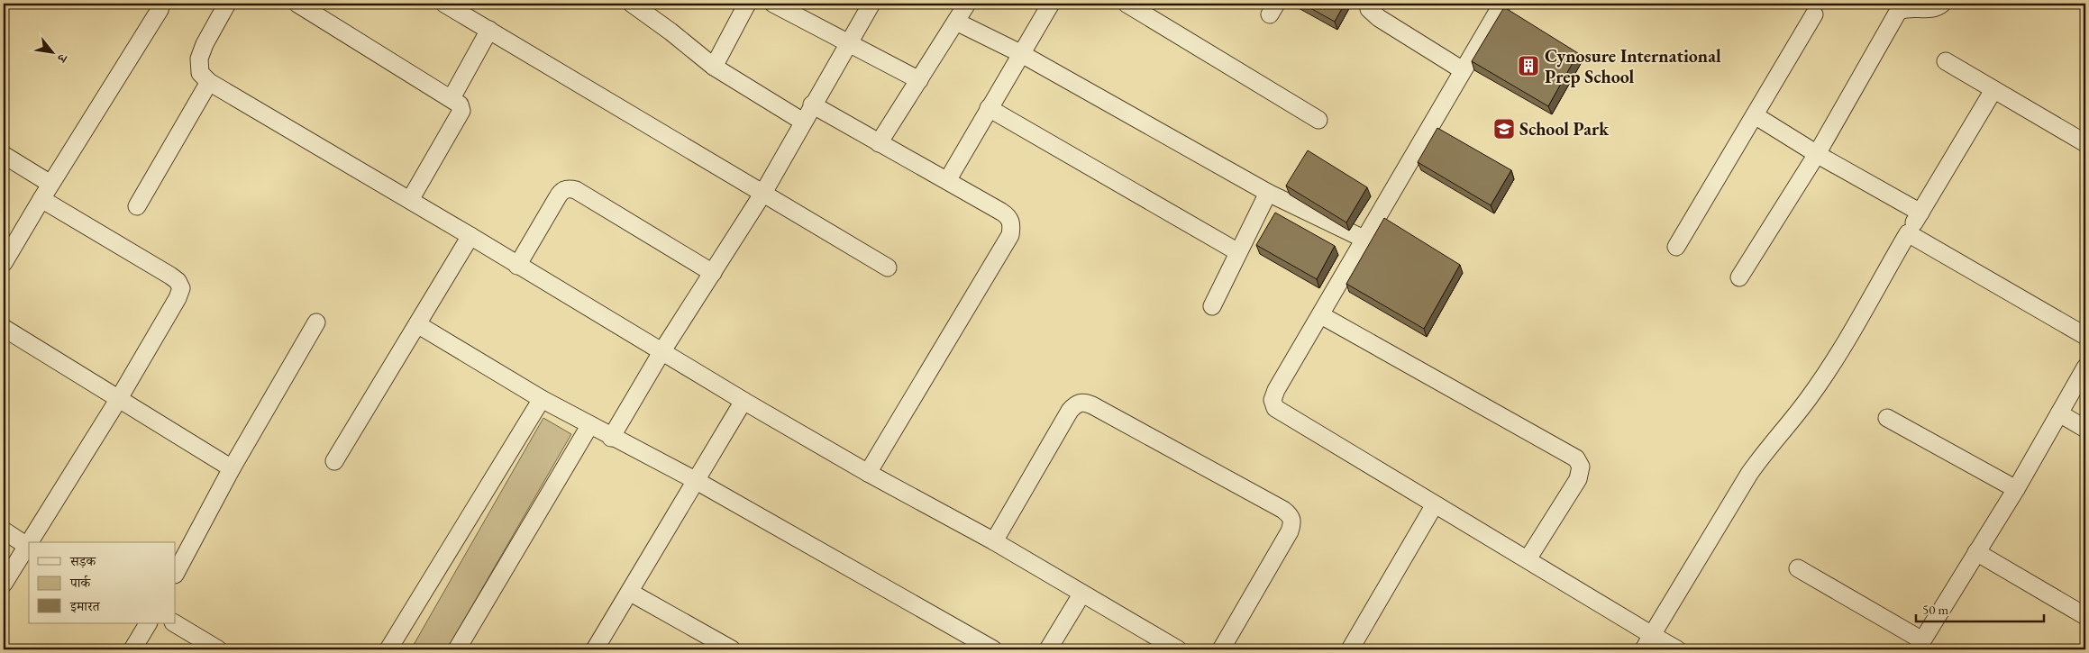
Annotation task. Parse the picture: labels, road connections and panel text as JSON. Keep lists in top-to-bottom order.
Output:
{
  "places": {
    "building": ["Cynosure International Prep School"],
    "school or university": ["School Park"]
  },
  "legend": ["सड़क", "पार्क", "इमारत"],
  "scale_bar": "50 m",
  "north": "bottom right"
}
